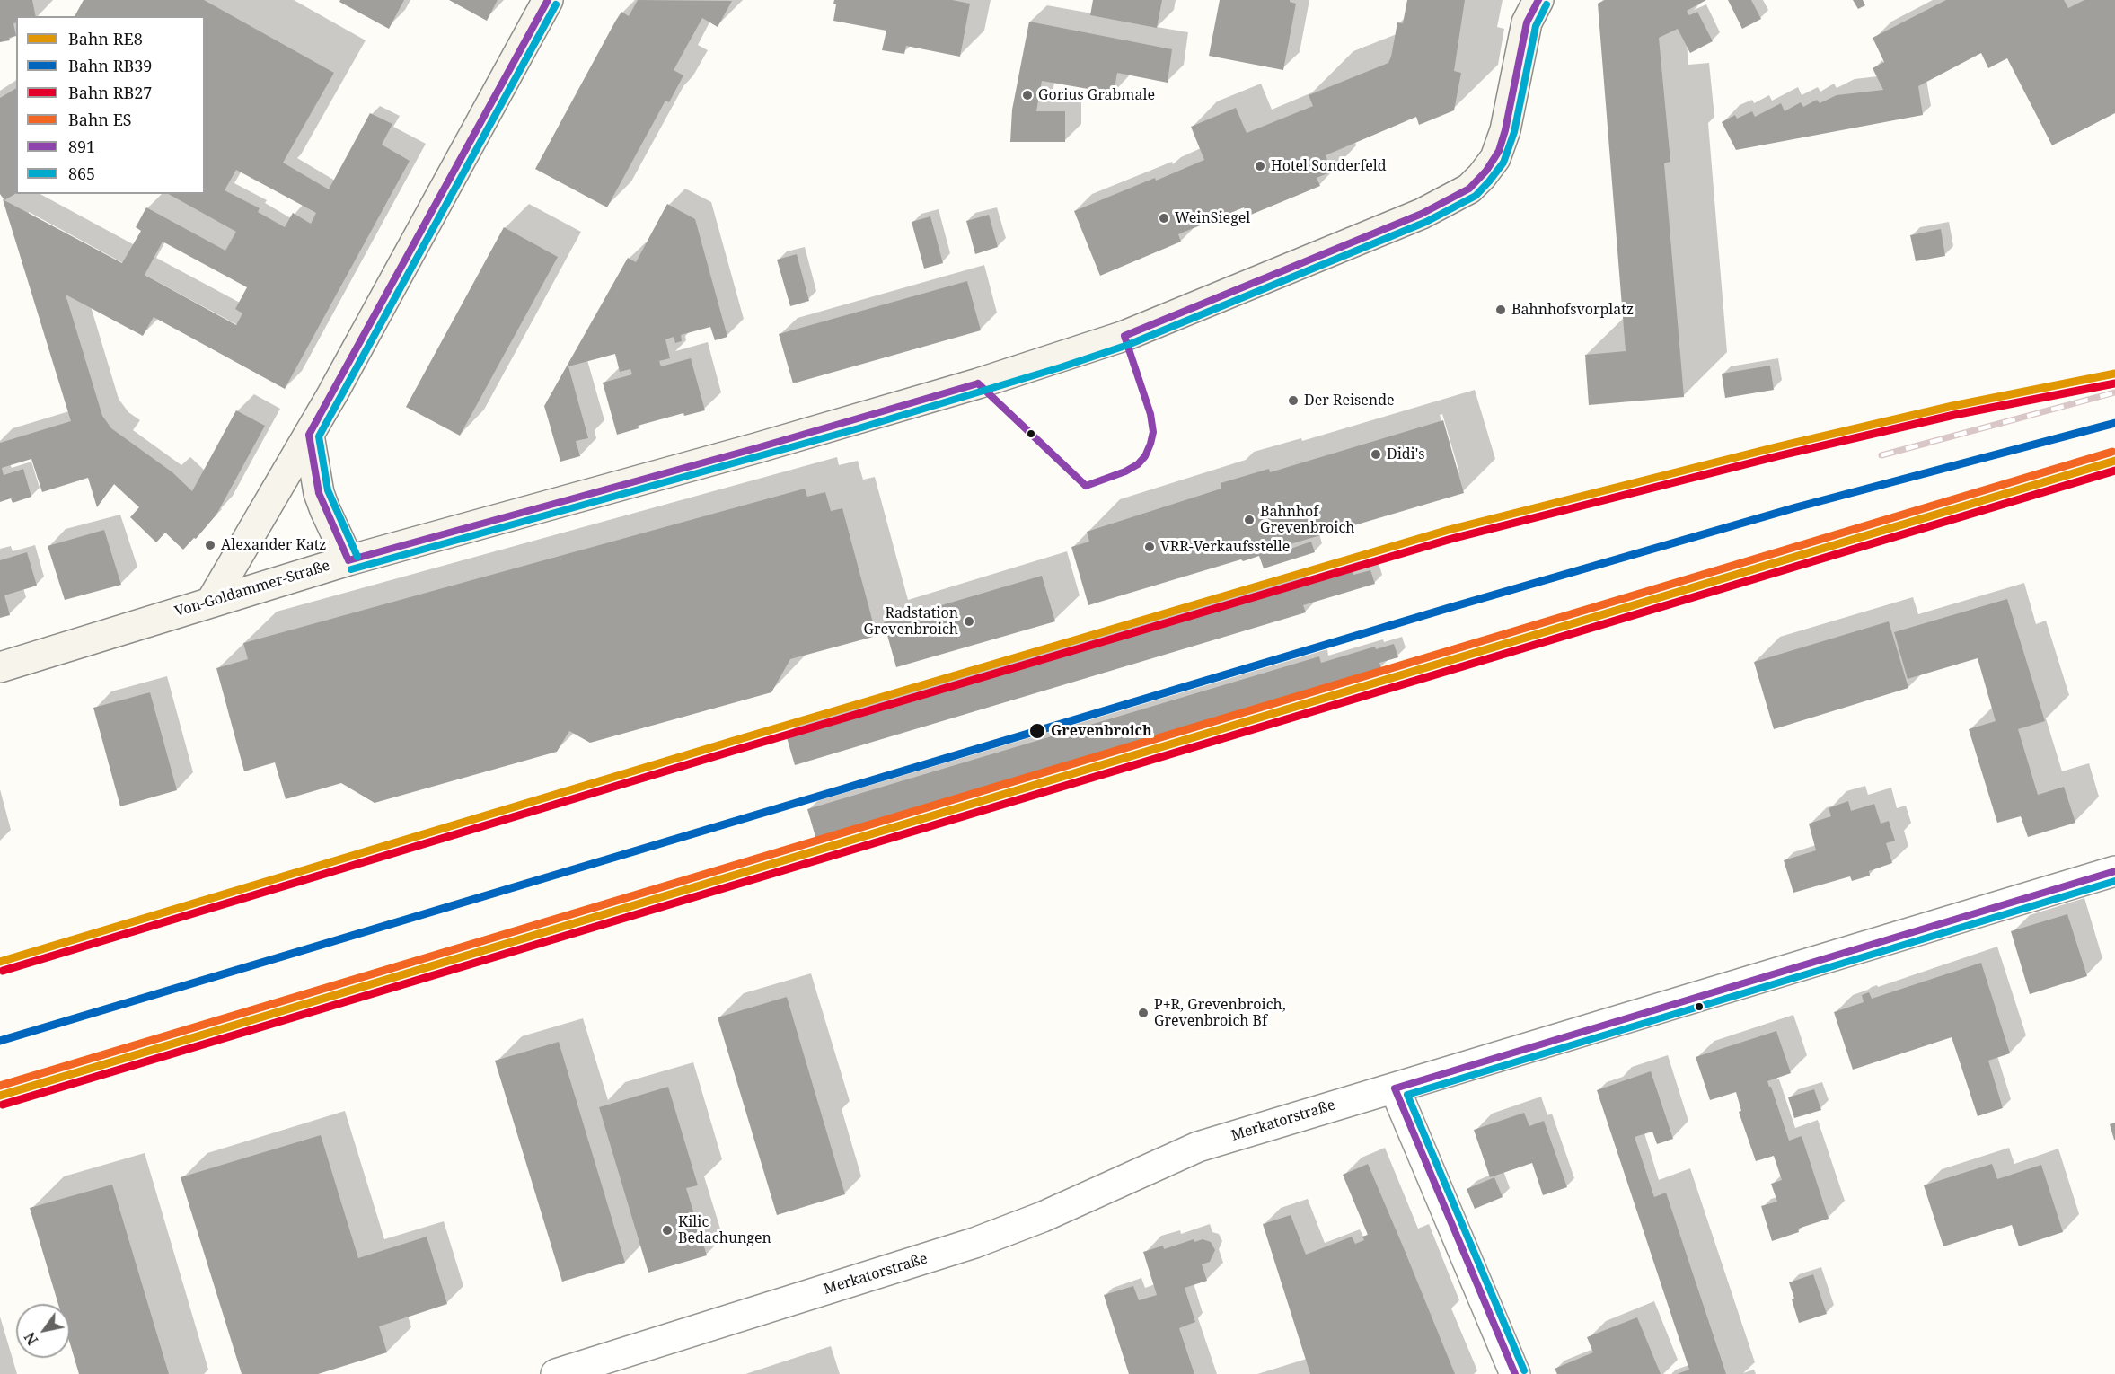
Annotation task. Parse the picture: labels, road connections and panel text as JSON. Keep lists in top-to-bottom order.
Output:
{
  "streets": {
    "street": ["Von-Goldammer-Straße", "Merkatorstraße"]
  },
  "places": [
    "Gorius Grabmale",
    "Hotel Sonderfeld",
    "WeinSiegel",
    "Bahnhofsvorplatz",
    "Der Reisende",
    "Didi's",
    "Bahnhof Grevenbroich",
    "Alexander Katz",
    "VRR-Verkaufsstelle",
    "Radstation Grevenbroich",
    "Grevenbroich",
    "P+R, Grevenbroich, Grevenbroich Bf",
    "Kilic Bedachungen"
  ],
  "lines": [
    "transit line 891",
    "transit line 865",
    "rail line RE8",
    "rail line RB27",
    "rail line RB39",
    "rail line ES"
  ],
  "legend": [
    "Bahn RE8",
    "Bahn RB39",
    "Bahn RB27",
    "Bahn ES",
    "891",
    "865"
  ],
  "north": "bottom left"
}
